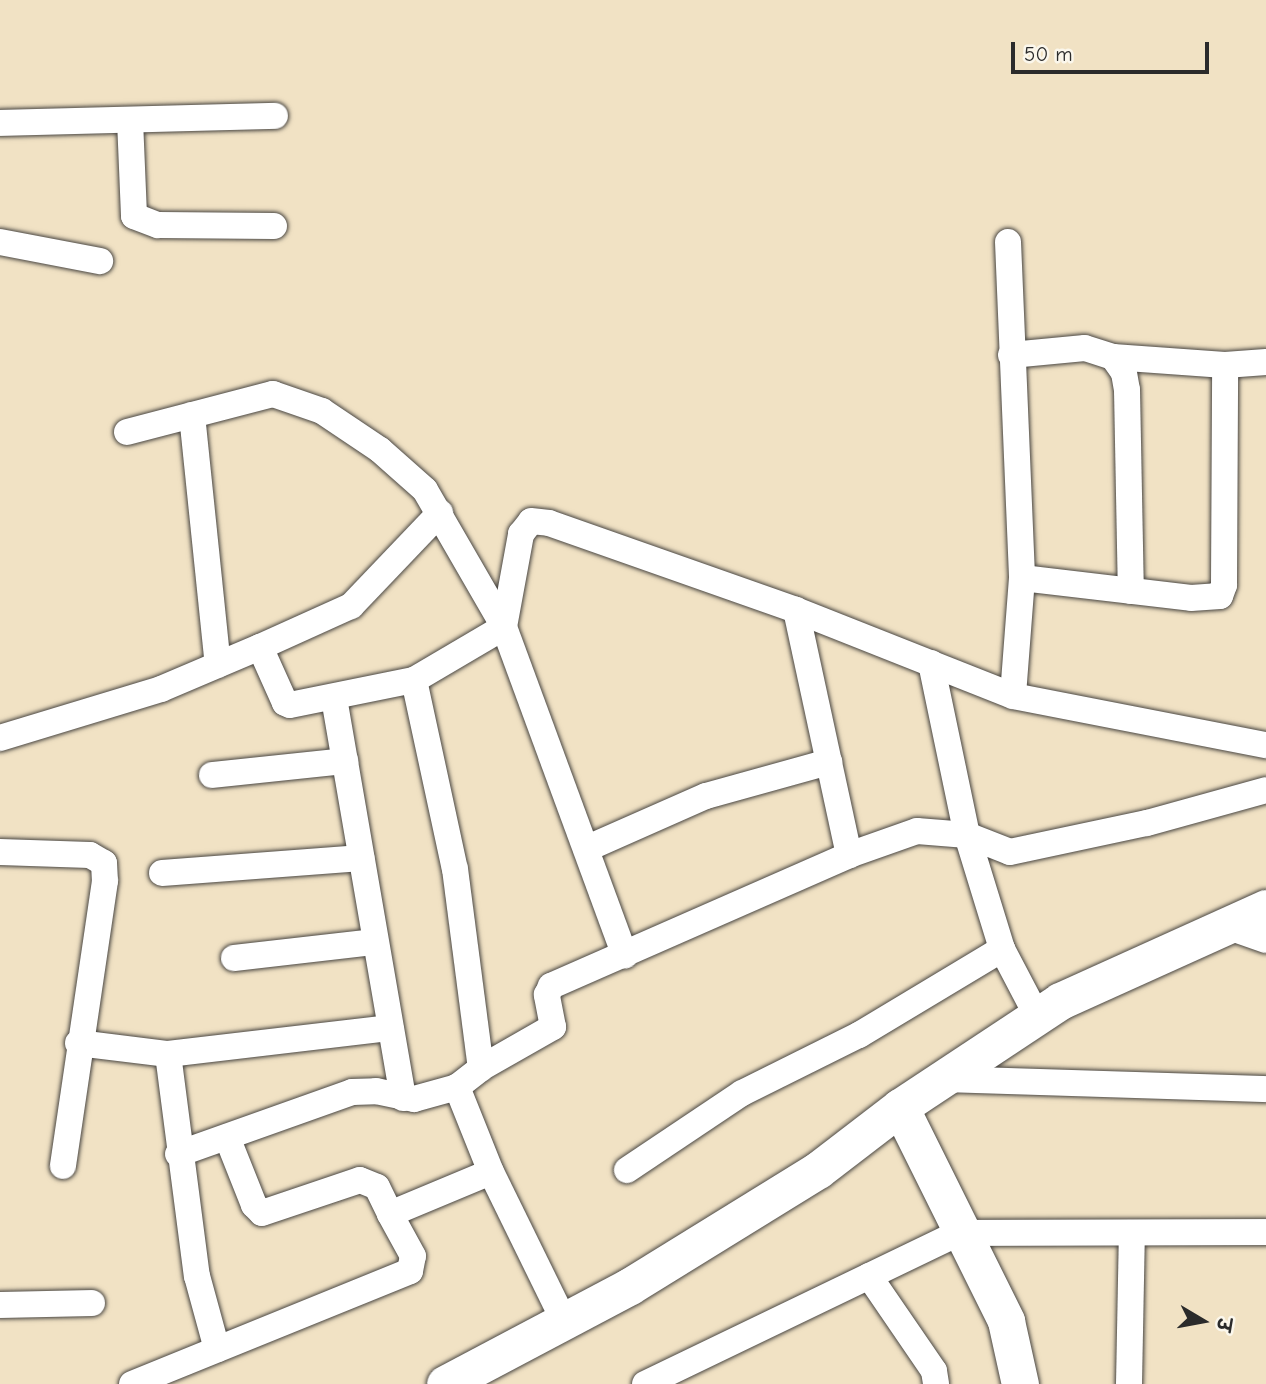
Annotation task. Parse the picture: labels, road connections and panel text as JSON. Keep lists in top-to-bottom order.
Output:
{
  "scale_bar": "50 m",
  "north": "right"
}
